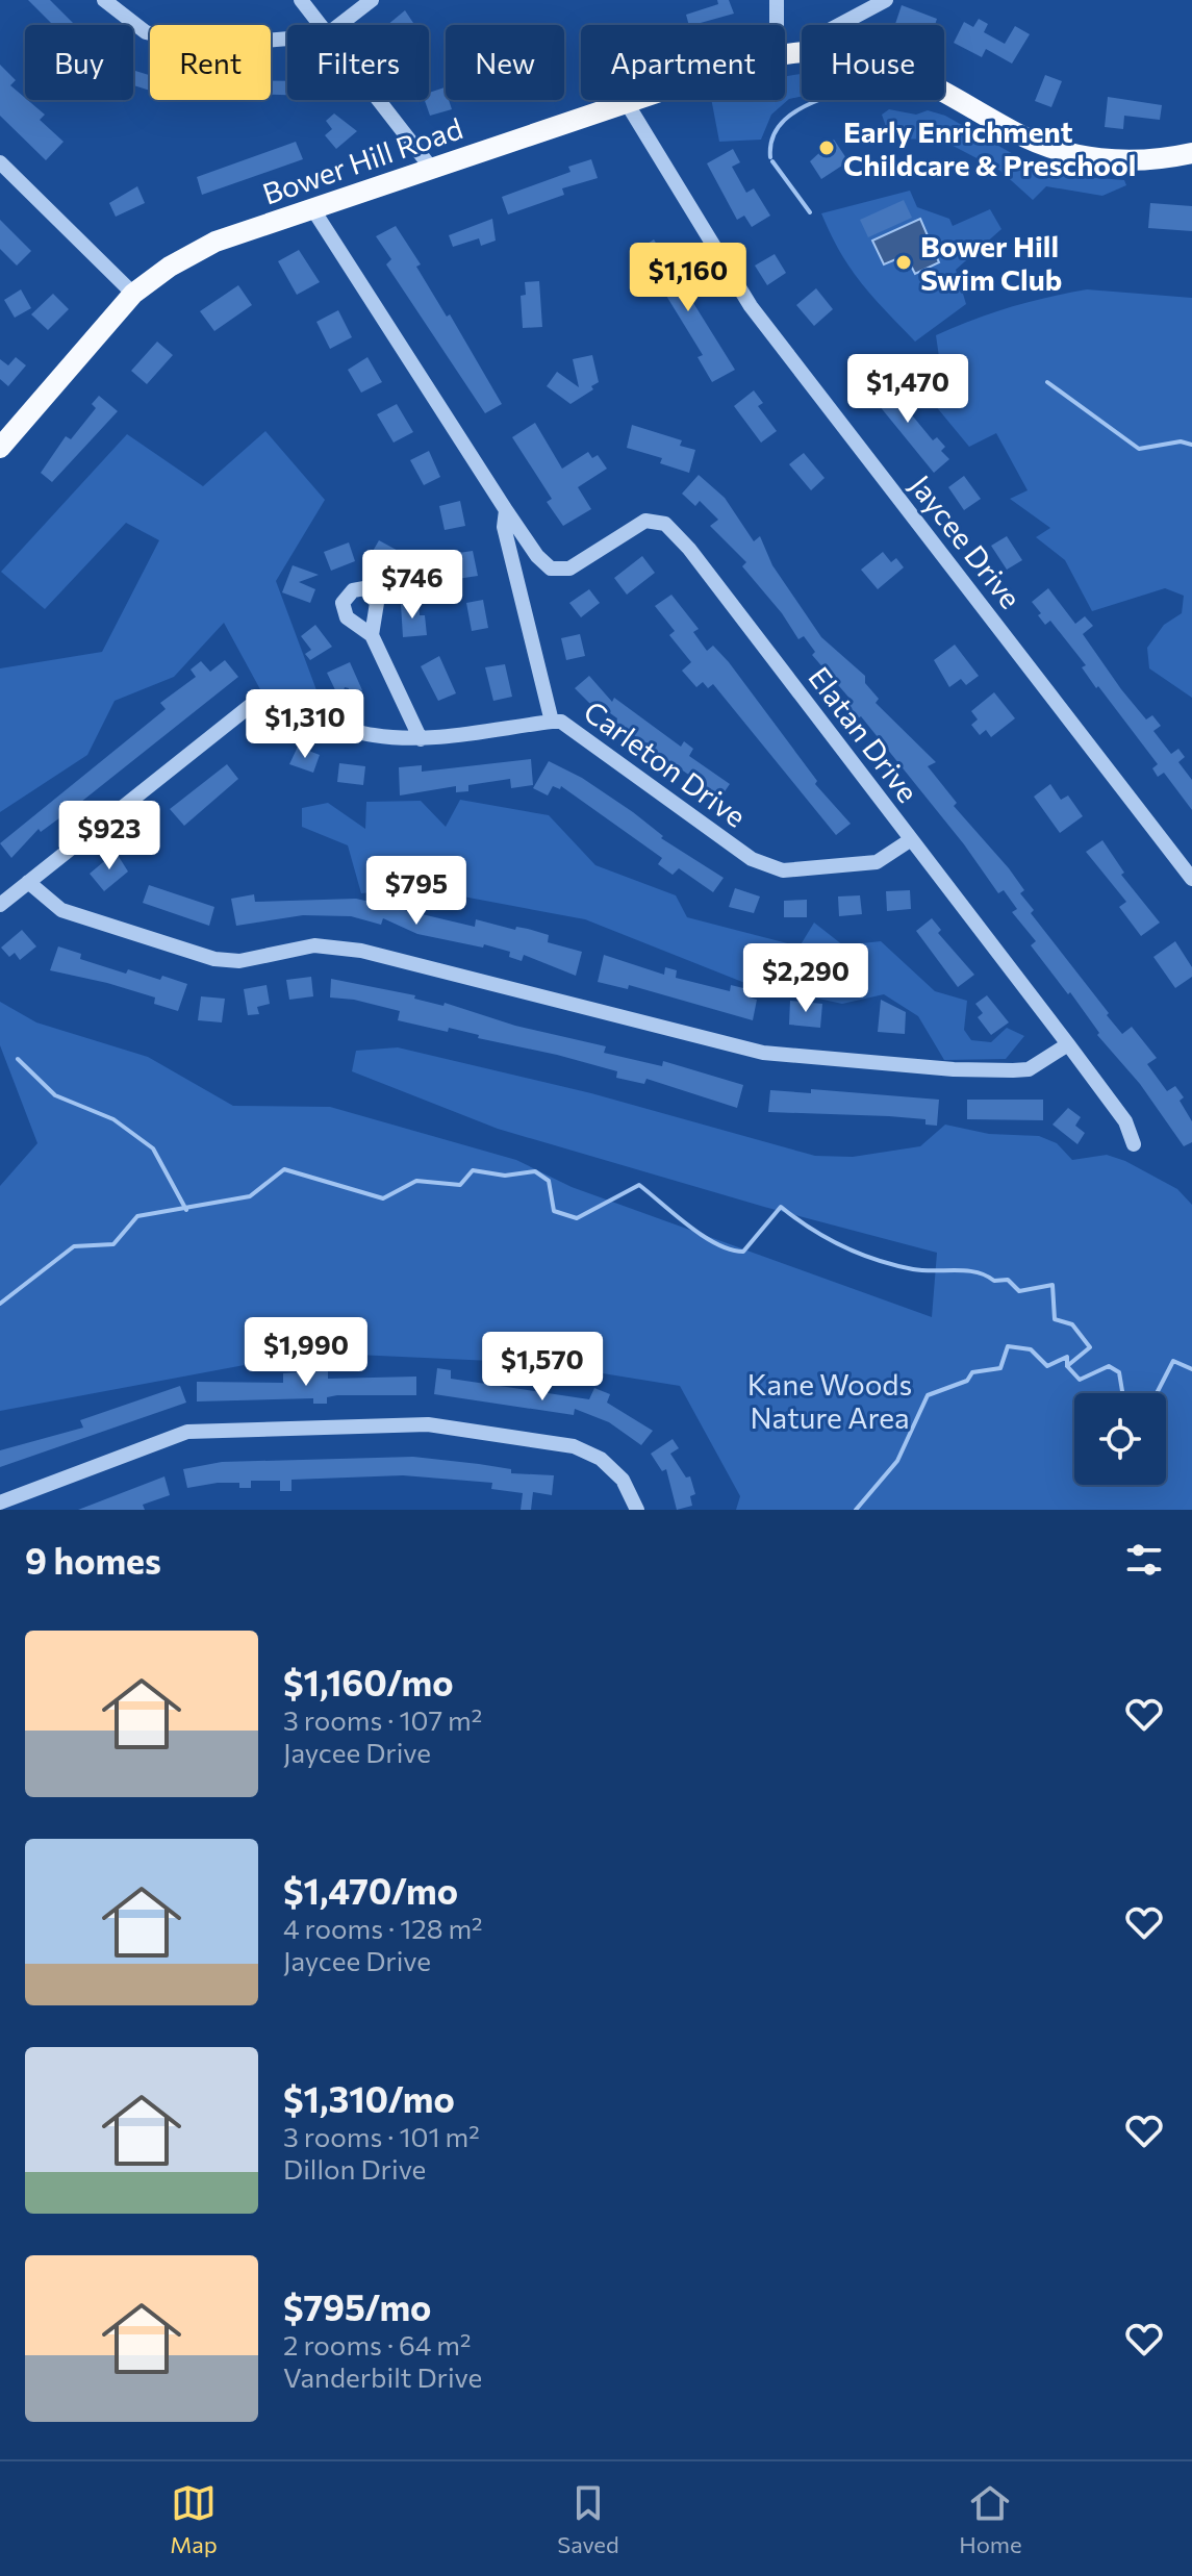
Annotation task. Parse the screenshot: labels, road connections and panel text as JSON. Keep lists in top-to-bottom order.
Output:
{
  "streets": {
    "main road": ["Bower Hill Road"],
    "street": ["Jaycee Drive", "Elatan Drive", "Carleton Drive"]
  },
  "crossings": [
    ["Bower Hill Road", "Jaycee Drive"],
    ["Bower Hill Road", "Carleton Drive"],
    ["Elatan Drive", "Carleton Drive"]
  ],
  "parks": ["Kane Woods Nature Area"],
  "places": ["Early Enrichment Childcare & Preschool", "Bower Hill Swim Club"],
  "page": {
    "chip": [
      "Buy",
      "Rent",
      "Filters",
      "New",
      "Apartment",
      "House"
    ],
    "price": [
      "$1,160",
      "$1,470",
      "$746",
      "$1,310",
      "$923",
      "$795",
      "$2,290",
      "$1,990",
      "$1,570"
    ],
    "heading": "9 homes",
    "list": [
      {
        "name": "$1,160/mo",
        "note": "3 rooms · 107 m² · Jaycee Drive"
      },
      {
        "name": "$1,470/mo",
        "note": "4 rooms · 128 m² · Jaycee Drive"
      },
      {
        "name": "$1,310/mo",
        "note": "3 rooms · 101 m² · Dillon Drive"
      },
      {
        "name": "$795/mo",
        "note": "2 rooms · 64 m² · Vanderbilt Drive"
      }
    ],
    "tabs": ["Map", "Saved", "Home"]
  }
}
